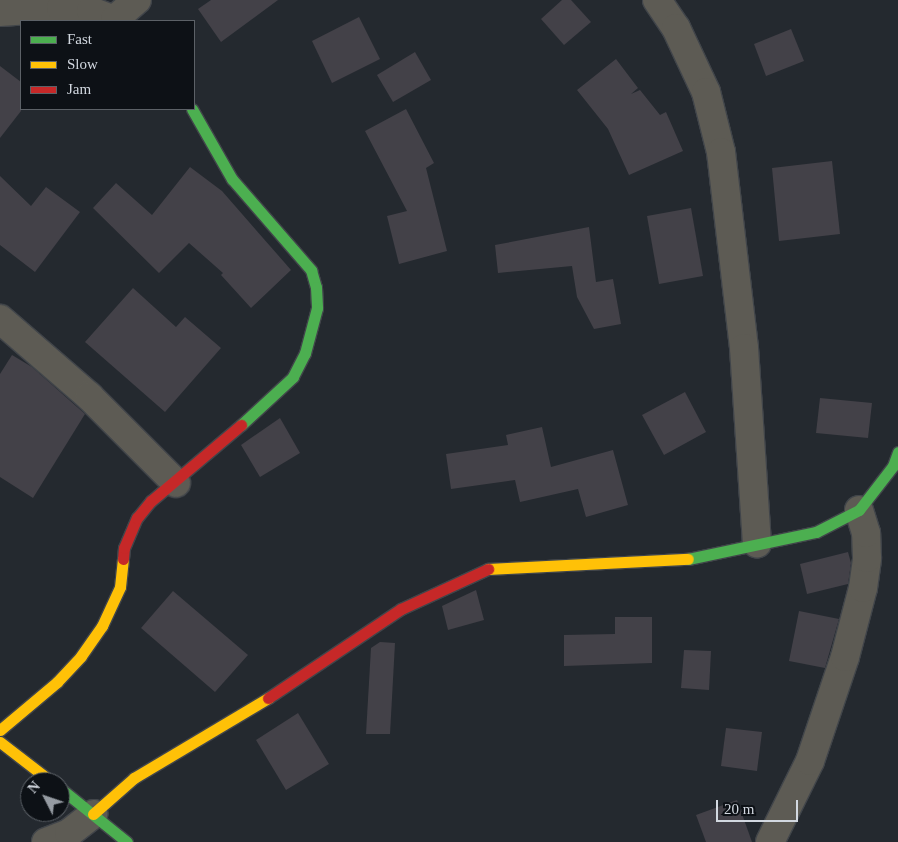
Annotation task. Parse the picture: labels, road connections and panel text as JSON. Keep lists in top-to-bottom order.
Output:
{
  "legend": ["Fast", "Slow", "Jam"],
  "scale_bar": "20 m",
  "north": "top left"
}
